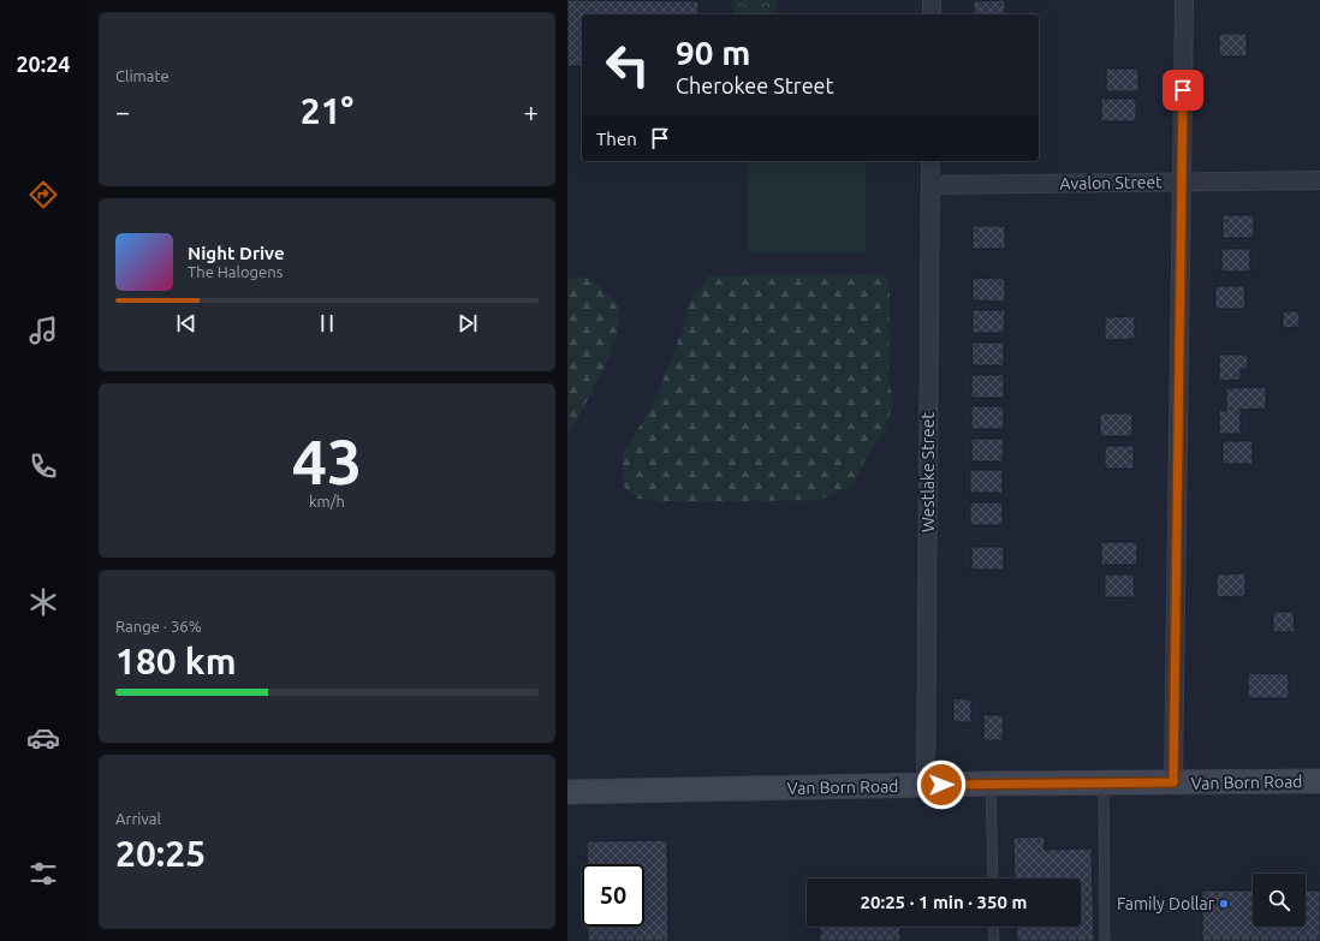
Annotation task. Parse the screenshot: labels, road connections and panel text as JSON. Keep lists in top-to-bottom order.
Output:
{
  "streets": {
    "main road": ["Van Born Road"],
    "street": ["Avalon Street", "Westlake Street"]
  },
  "crossings": [
    ["Avalon Street", "Westlake Street"],
    ["Westlake Street", "Van Born Road"]
  ],
  "places": ["Family Dollar"],
  "page": {
    "tabs": "20:24",
    "tile": [
      "Climate",
      ["43", "km/h"],
      ["Range · 36%", "180 km"],
      ["Arrival", "20:25"]
    ],
    "turn": ["90 m", "Cherokee Street"],
    "heat": ["−", "21°", "+"],
    "then": "Then",
    "song": ["Night Drive", "The Halogens"],
    "limit": "50",
    "trip": "20:25 · 1 min · 350 m"
  }
}
